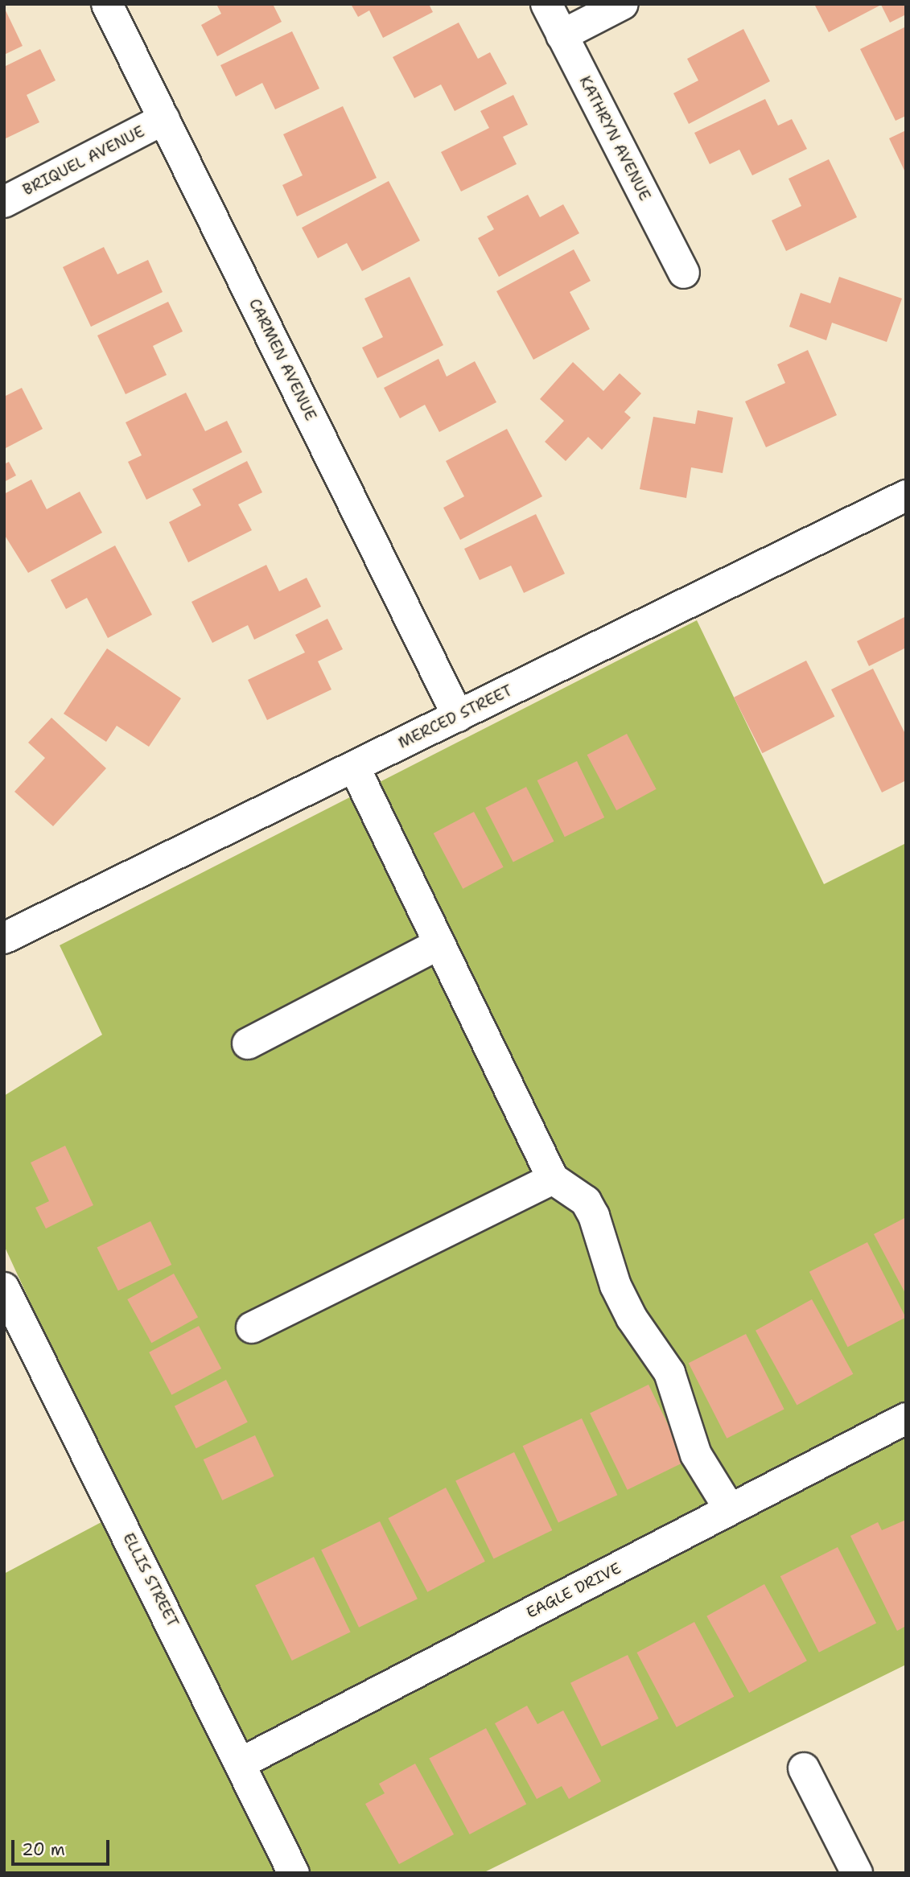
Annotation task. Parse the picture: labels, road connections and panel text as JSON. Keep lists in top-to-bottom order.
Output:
{
  "streets": {
    "street": [
      "KATHRYN AVENUE",
      "BRIQUEL AVENUE",
      "CARMEN AVENUE",
      "MERCED STREET",
      "ELLIS STREET",
      "EAGLE DRIVE"
    ]
  },
  "crossings": [
    ["BRIQUEL AVENUE", "CARMEN AVENUE"],
    ["CARMEN AVENUE", "MERCED STREET"],
    ["ELLIS STREET", "EAGLE DRIVE"]
  ],
  "scale_bar": "20 m"
}
